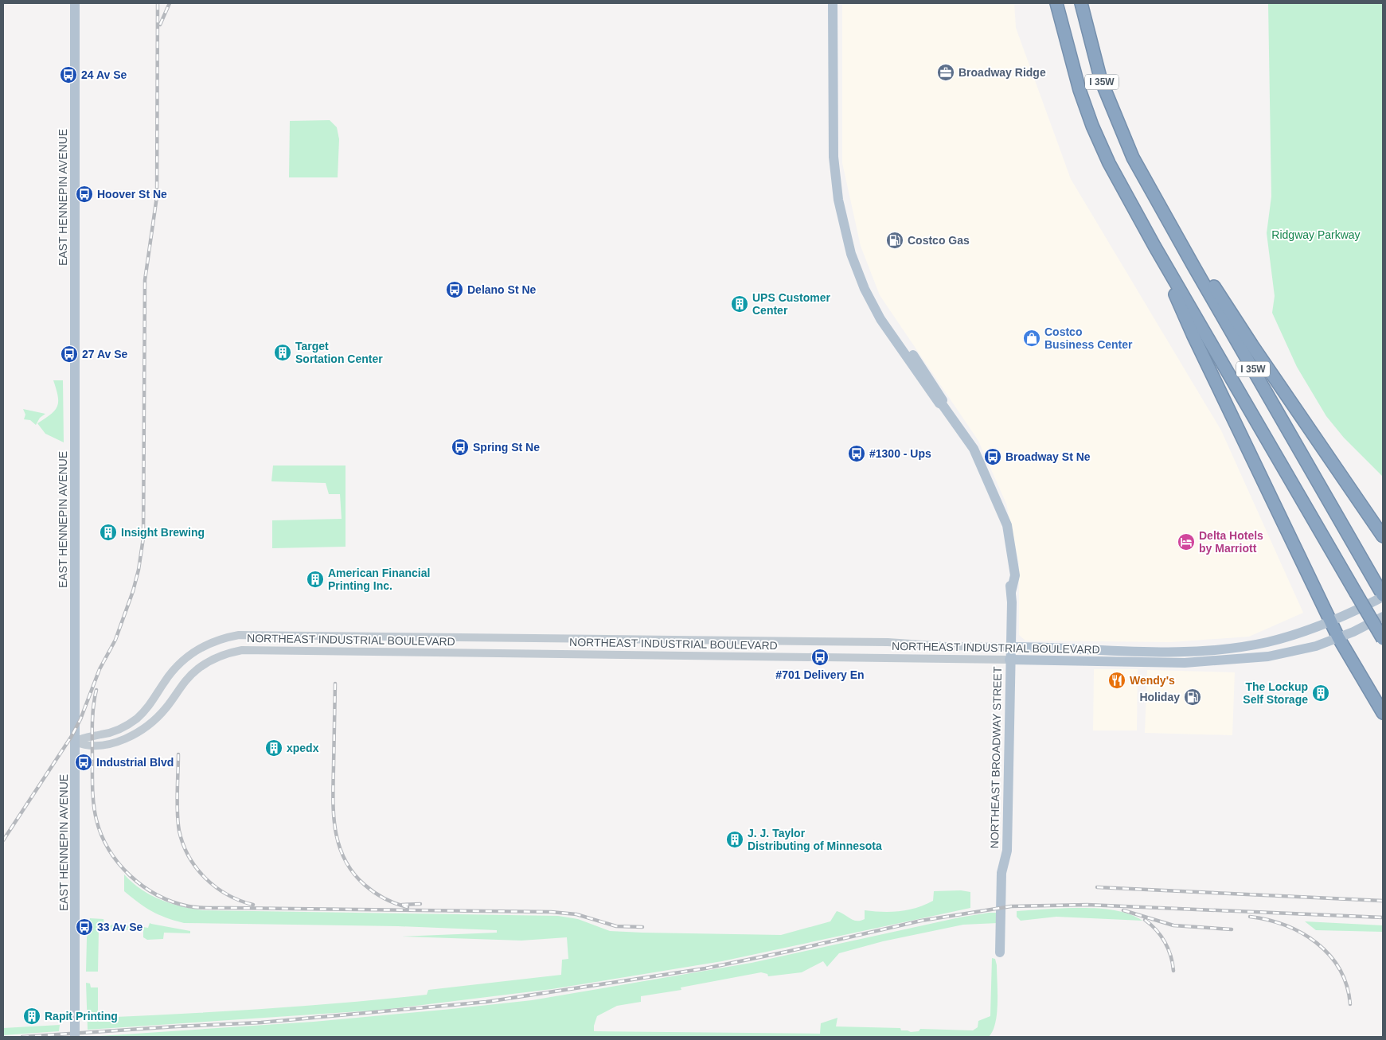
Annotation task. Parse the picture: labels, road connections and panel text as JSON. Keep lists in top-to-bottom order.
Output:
{
  "streets": {
    "highway": ["I 35W"],
    "main road": ["EAST HENNEPIN AVENUE", "NORTHEAST INDUSTRIAL BOULEVARD", "NORTHEAST BROADWAY STREET"]
  },
  "crossings": [
    ["I 35W", "NORTHEAST INDUSTRIAL BOULEVARD"],
    ["EAST HENNEPIN AVENUE", "NORTHEAST INDUSTRIAL BOULEVARD"],
    ["NORTHEAST INDUSTRIAL BOULEVARD", "NORTHEAST BROADWAY STREET"]
  ],
  "parks": ["Ridgway Parkway"],
  "places": {
    "office": ["Broadway Ridge"],
    "bus stop": [
      "24 Av Se",
      "Hoover St Ne",
      "Delano St Ne",
      "27 Av Se",
      "Spring St Ne",
      "#1300 - Ups",
      "Broadway St Ne",
      "#701 Delivery En",
      "Industrial Blvd",
      "33 Av Se"
    ],
    "fuel station": ["Costco Gas", "Holiday"],
    "building": [
      "UPS Customer Center",
      "Target Sortation Center",
      "Insight Brewing",
      "American Financial Printing Inc.",
      "The Lockup Self Storage",
      "xpedx",
      "J. J. Taylor Distributing of Minnesota",
      "Rapit Printing"
    ],
    "shop": ["Costco Business Center"],
    "hotel": ["Delta Hotels by Marriott"],
    "restaurant": ["Wendy's"]
  }
}
